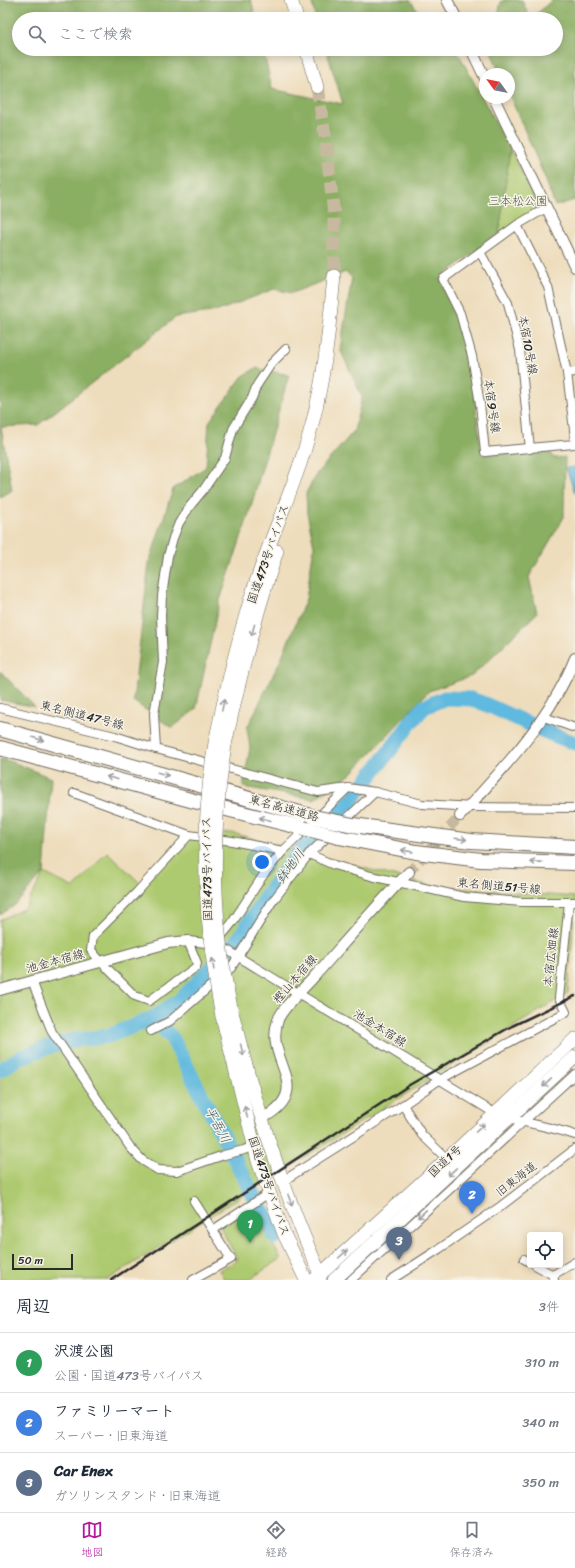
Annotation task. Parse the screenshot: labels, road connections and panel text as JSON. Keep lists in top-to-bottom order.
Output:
{
  "streets": {
    "highway": ["国道473号バイパス", "東名高速道路", "国道1号"],
    "street": [
      "本宿10号線",
      "本宿9号線",
      "東名側道47号線",
      "東名側道51号線",
      "本宿広畑線",
      "池金本宿線",
      "樫山本宿線",
      "旧東海道"
    ]
  },
  "crossings": [
    ["本宿10号線", "本宿9号線"],
    ["国道473号バイパス", "樫山本宿線"],
    ["国道473号バイパス", "国道1号"],
    ["東名側道51号線", "本宿広畑線"],
    ["東名側道51号線", "樫山本宿線"],
    ["本宿広畑線", "池金本宿線"],
    ["池金本宿線", "樫山本宿線"],
    ["池金本宿線", "国道1号"]
  ],
  "water": ["鉢地川", "平吾川"],
  "parks": ["三本松公園"],
  "scale_bar": "50 m",
  "north": "top left",
  "page": {
    "search": "ここで検索",
    "pins": ["2", "1", "3"],
    "scale": "50 m",
    "heading": ["周辺", "3件"],
    "list": [
      {
        "mark": "1",
        "name": "沢渡公園",
        "note": "公園 · 国道473号バイパス",
        "value": "310 m"
      },
      {
        "mark": "2",
        "name": "ファミリーマート",
        "note": "スーパー · 旧東海道",
        "value": "340 m"
      },
      {
        "mark": "3",
        "name": "Car Enex",
        "note": "ガソリンスタンド · 旧東海道",
        "value": "350 m"
      }
    ],
    "nav": ["地図", "経路", "保存済み"]
  }
}
